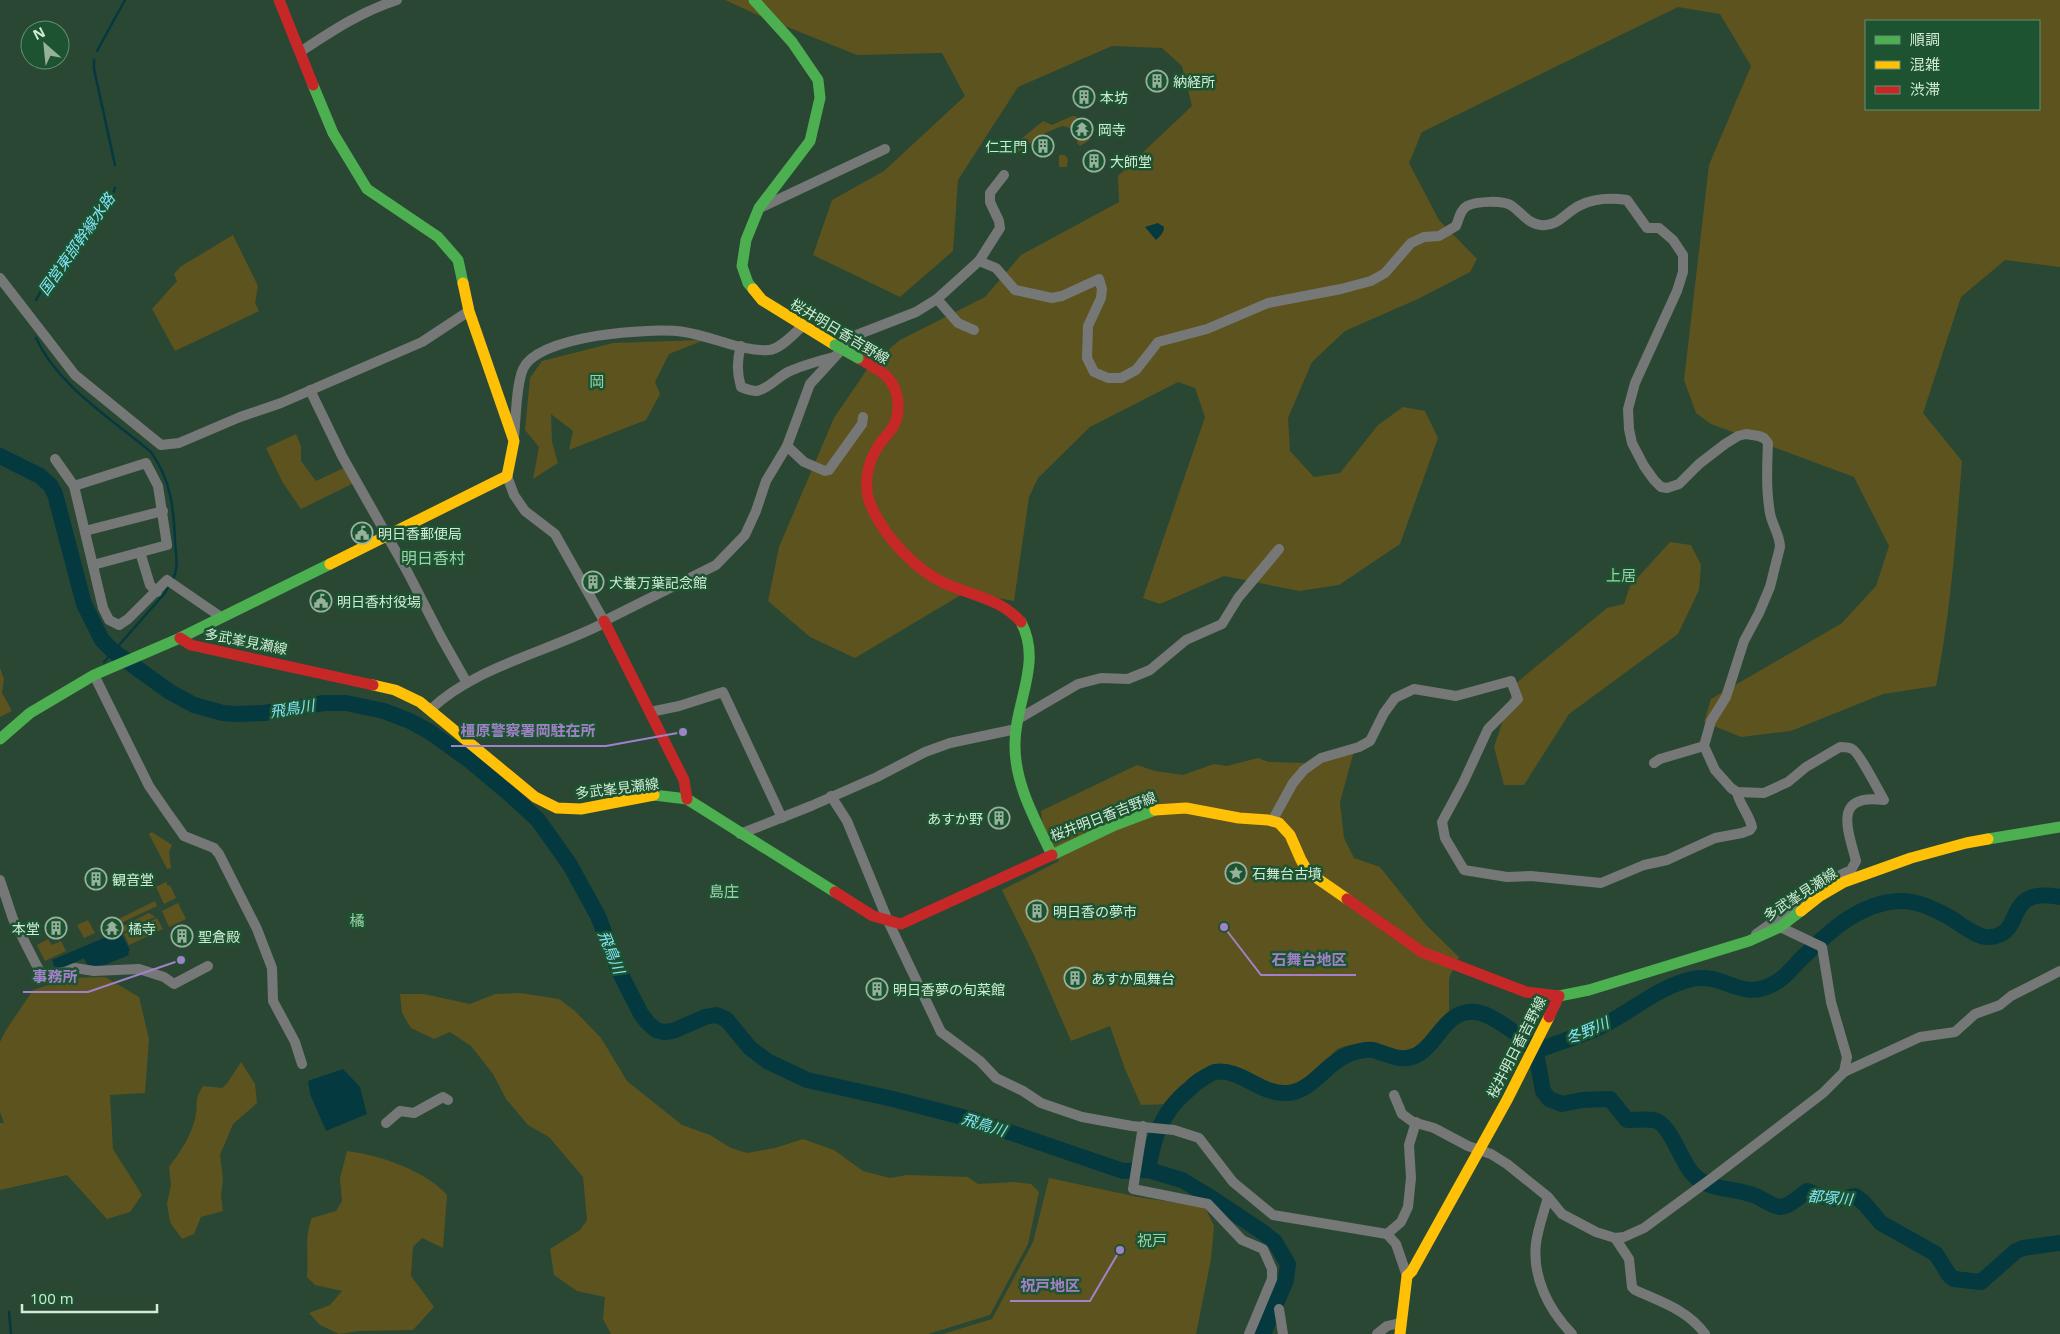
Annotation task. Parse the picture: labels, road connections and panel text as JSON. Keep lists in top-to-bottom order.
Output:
{
  "streets": {
    "main road": ["桜井明日香吉野線", "多武峯見瀬線"]
  },
  "crossings": [
    ["桜井明日香吉野線", "多武峯見瀬線"]
  ],
  "districts": [
    "岡",
    "明日香村",
    "上居",
    "島庄",
    "橘",
    "祝戸"
  ],
  "water": [
    "国営東部幹線水路",
    "飛鳥川",
    "冬野川",
    "都塚川"
  ],
  "places": {
    "building": [
      "納経所",
      "本坊",
      "仁王門",
      "大師堂",
      "犬養万葉記念館",
      "あすか野",
      "観音堂",
      "明日香の夢市",
      "本堂",
      "聖倉殿",
      "あすか風舞台",
      "明日香夢の旬菜館"
    ],
    "temple": ["岡寺", "橘寺"],
    "public building": ["明日香郵便局", "明日香村役場"],
    "other": [
      "橿原警察署岡駐在所",
      "石舞台地区",
      "事務所",
      "祝戸地区"
    ],
    "place": ["石舞台古墳"]
  },
  "legend": ["順調", "混雑", "渋滞"],
  "scale_bar": "100 m",
  "north": "top left"
}
